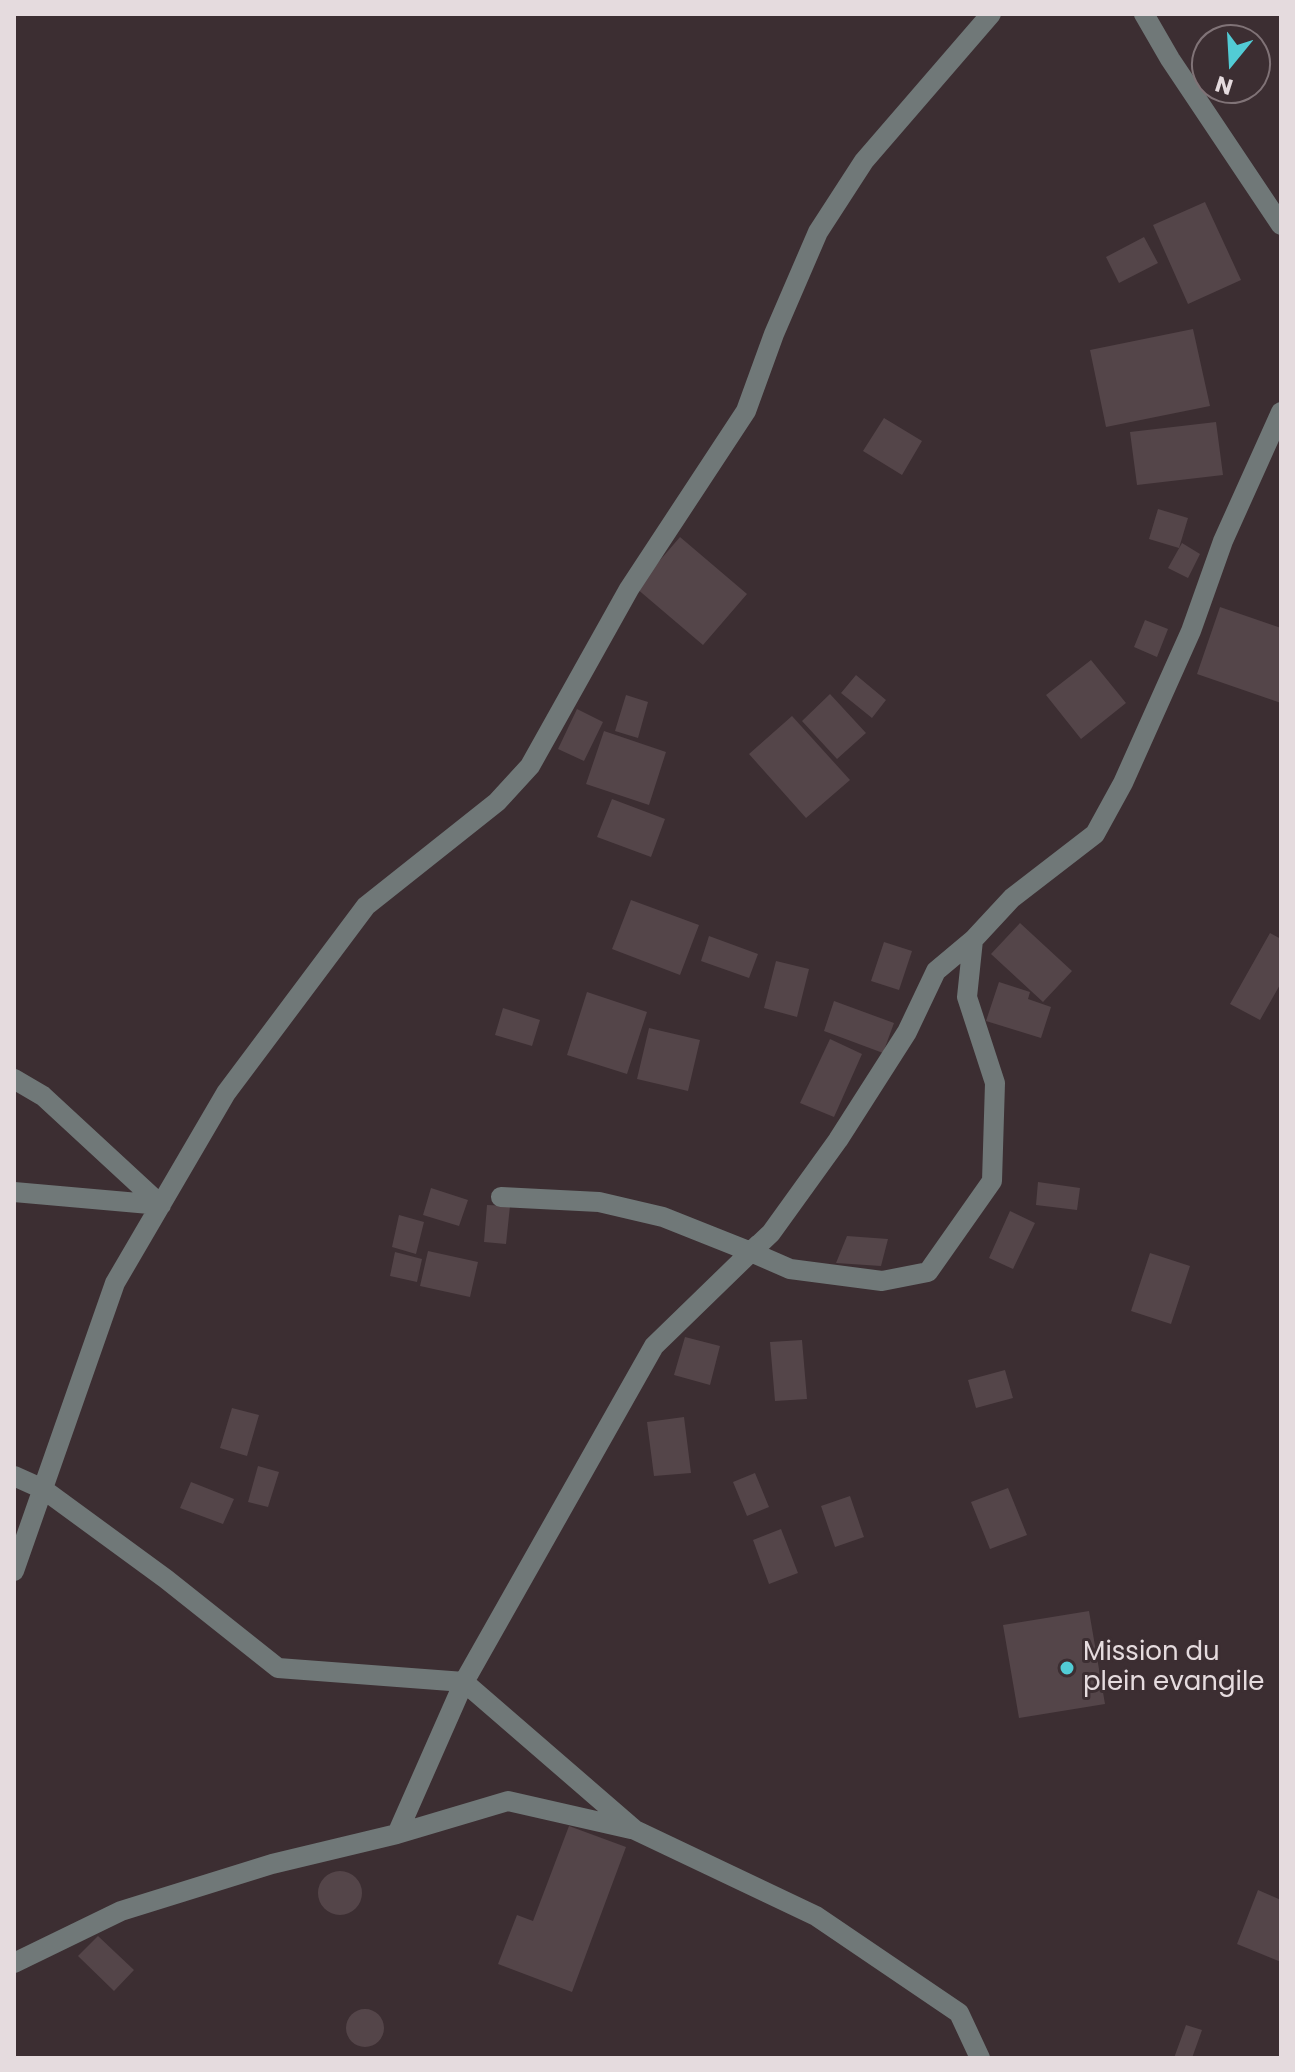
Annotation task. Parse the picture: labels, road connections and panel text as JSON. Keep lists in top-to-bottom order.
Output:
{
  "places": ["Mission du plein evangile"],
  "north": "bottom"
}
